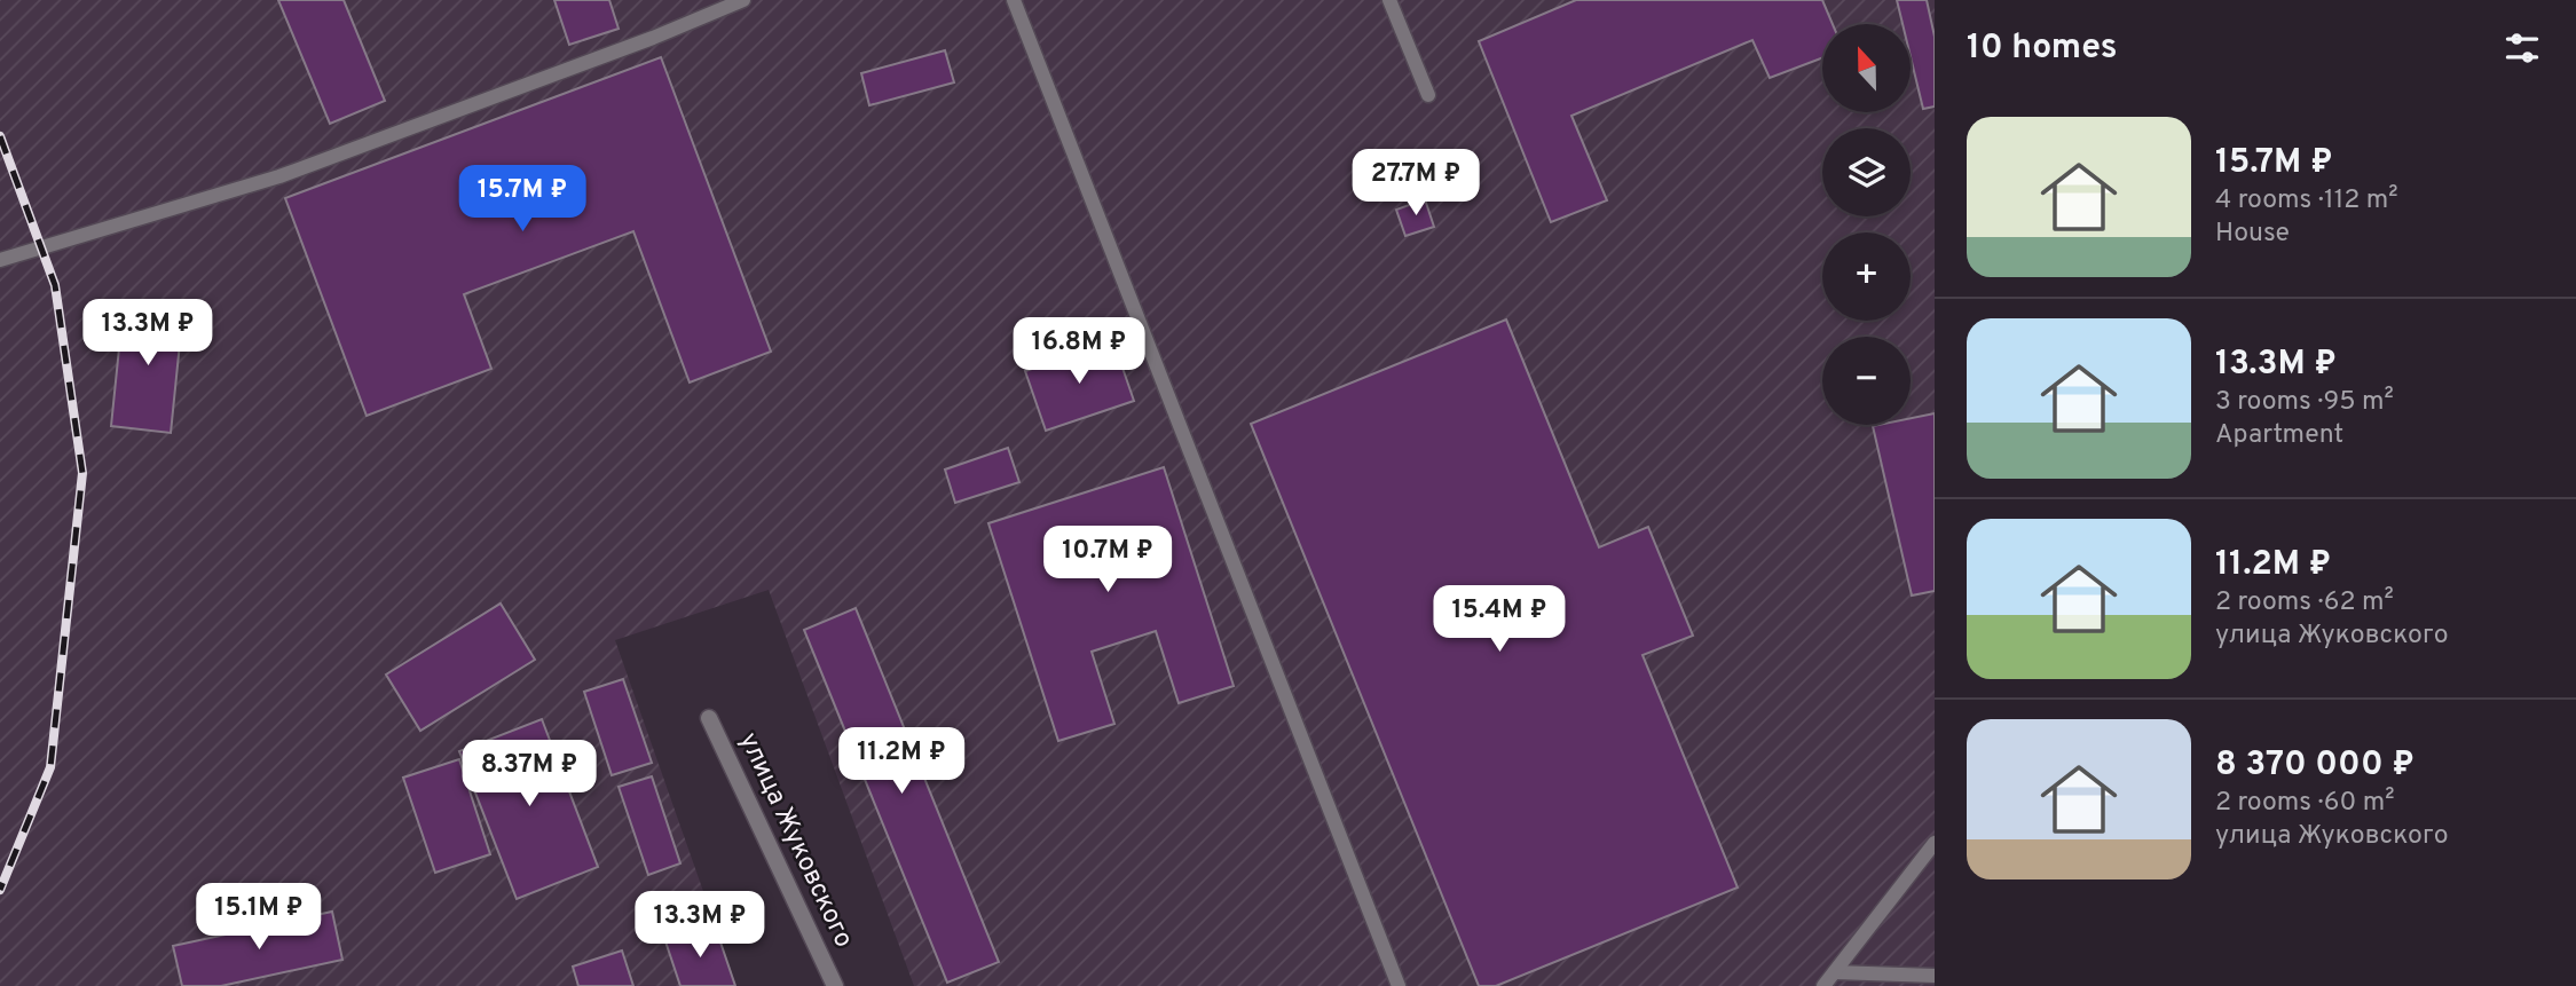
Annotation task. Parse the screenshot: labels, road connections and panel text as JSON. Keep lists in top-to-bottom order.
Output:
{
  "streets": {
    "street": ["улица Жуковского"]
  },
  "north": "top",
  "page": {
    "heading": "10 homes",
    "map_buttons": ["+", "−"],
    "list": [
      {
        "name": "15.7M ₽",
        "note": "4 rooms · 112 m² · House"
      },
      {
        "name": "13.3M ₽",
        "note": "3 rooms · 95 m² · Apartment"
      },
      {
        "name": "11.2M ₽",
        "note": "2 rooms · 62 m² · улица Жуковского"
      },
      {
        "name": "8 370 000 ₽",
        "note": "2 rooms · 60 m² · улица Жуковского"
      }
    ],
    "price": [
      "27.7M ₽",
      "15.7M ₽",
      "13.3M ₽",
      "16.8M ₽",
      "10.7M ₽",
      "15.4M ₽",
      "11.2M ₽",
      "8.37M ₽",
      "15.1M ₽",
      "13.3M ₽"
    ]
  }
}
